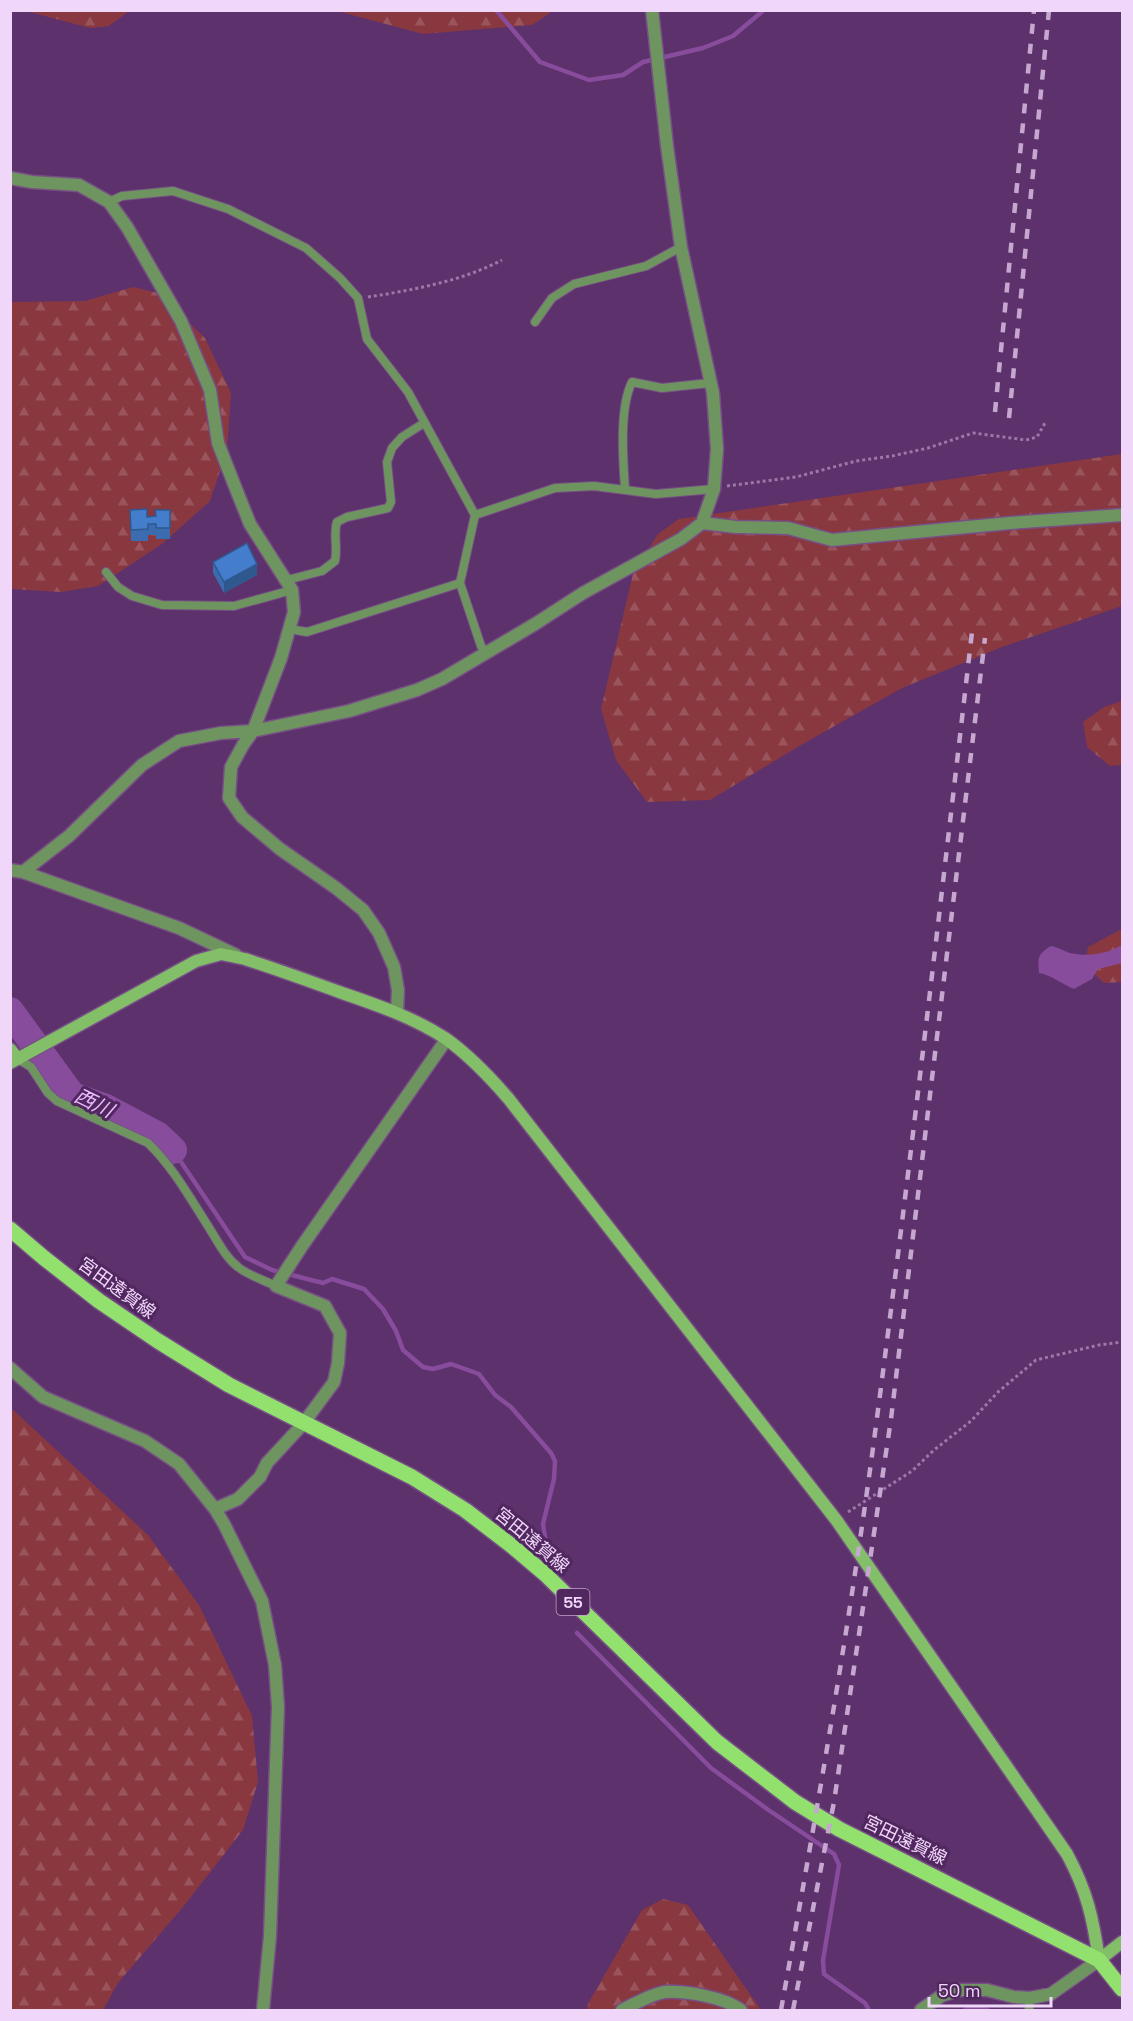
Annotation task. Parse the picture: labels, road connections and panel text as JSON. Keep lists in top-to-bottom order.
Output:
{
  "streets": {
    "main road": ["宮田遠賀線", "55"]
  },
  "water": ["西川"],
  "scale_bar": "50 m"
}
